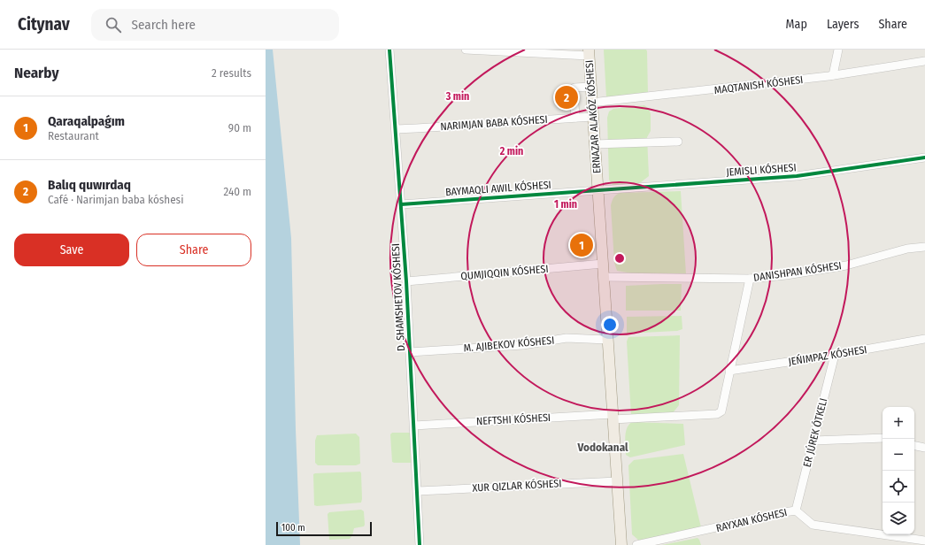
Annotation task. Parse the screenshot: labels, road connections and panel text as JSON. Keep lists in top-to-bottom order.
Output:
{
  "streets": {
    "main road": ["ERNAZAR ALAKÓZ KÓSHESI"],
    "street": [
      "NARIMJAN BABA KÓSHESI",
      "JEMISLI KÓSHESI",
      "D. SHAMSHETOV KÓSHESI",
      "M. AJIBEKOV KÓSHESI",
      "JEŃIMPAZ KÓSHESI",
      "NEFTSHI KÓSHESI",
      "ER JÚREK ÓTKELI",
      "RAYXAN KÓSHESI"
    ],
    "cycle path": ["BAYMAQLI AWIL KÓSHESI"]
  },
  "crossings": [
    ["ERNAZAR ALAKÓZ KÓSHESI", "NARIMJAN BABA KÓSHESI"],
    ["ERNAZAR ALAKÓZ KÓSHESI", "JEMISLI KÓSHESI"],
    ["ERNAZAR ALAKÓZ KÓSHESI", "M. AJIBEKOV KÓSHESI"],
    ["ERNAZAR ALAKÓZ KÓSHESI", "NEFTSHI KÓSHESI"],
    ["NARIMJAN BABA KÓSHESI", "D. SHAMSHETOV KÓSHESI"],
    ["JEMISLI KÓSHESI", "D. SHAMSHETOV KÓSHESI"],
    ["D. SHAMSHETOV KÓSHESI", "M. AJIBEKOV KÓSHESI"],
    ["D. SHAMSHETOV KÓSHESI", "NEFTSHI KÓSHESI"],
    ["JEŃIMPAZ KÓSHESI", "NEFTSHI KÓSHESI"],
    ["JEŃIMPAZ KÓSHESI", "ER JÚREK ÓTKELI"],
    ["ER JÚREK ÓTKELI", "RAYXAN KÓSHESI"]
  ],
  "districts": ["Vodokanal"],
  "scale_bar": "100 m",
  "page": {
    "header": "Citynav",
    "search": "Search here",
    "nav": ["Map", "Layers", "Share"],
    "heading": ["Nearby", "2 results"],
    "pins": ["2", "1"],
    "list": [
      {
        "mark": "1",
        "name": "Qaraqalpaǵım",
        "note": "Restaurant",
        "value": "90 m"
      },
      {
        "mark": "2",
        "name": "Balıq quwırdaq",
        "note": "Café · Narimjan baba kóshesi",
        "value": "240 m"
      }
    ],
    "buttons": ["Save", "Share"],
    "map_buttons": ["+", "−"],
    "scale": "100 m"
  },
  "rings": ["3 min", "2 min", "1 min"]
}
